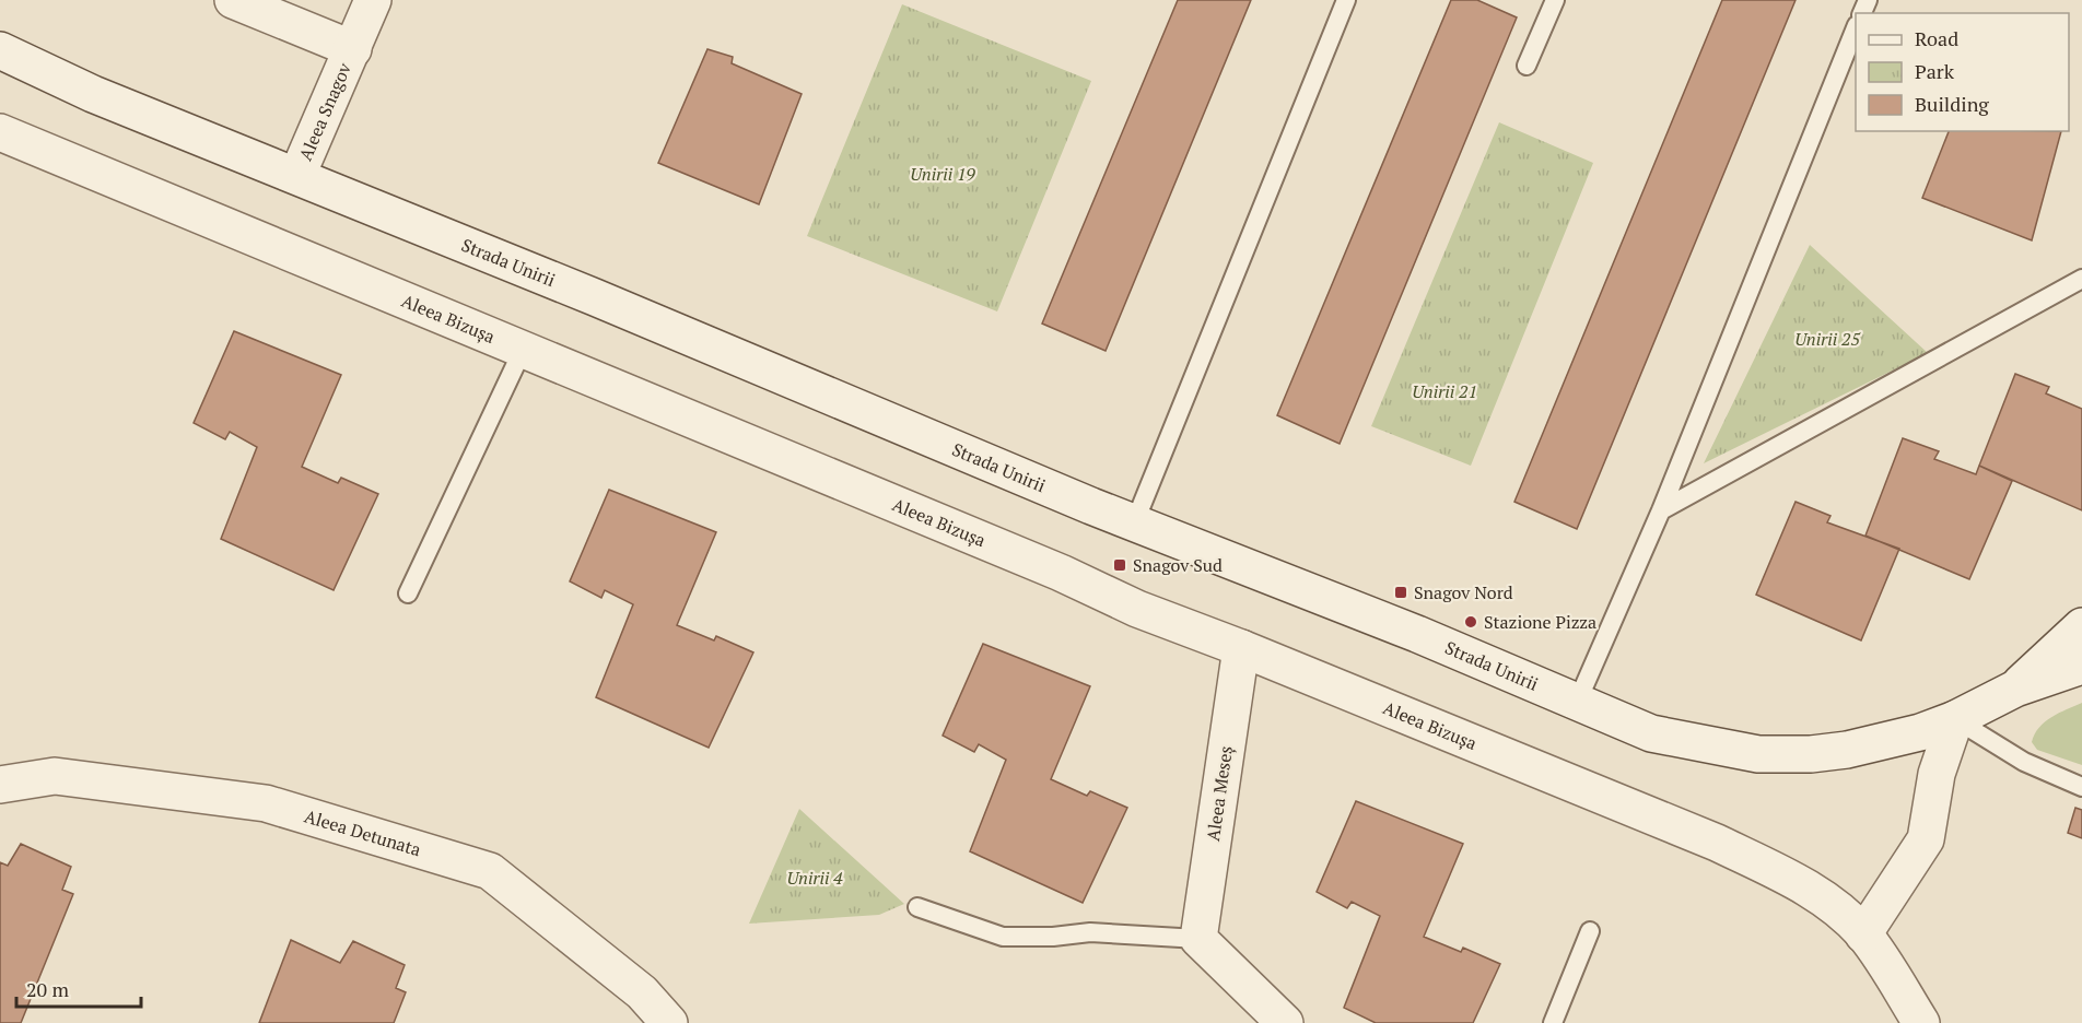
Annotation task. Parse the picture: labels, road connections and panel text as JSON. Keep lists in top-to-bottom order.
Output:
{
  "streets": {
    "street": [
      "Aleea Snagov",
      "Strada Unirii",
      "Aleea Bizușa",
      "Aleea Meseș",
      "Aleea Detunata"
    ]
  },
  "crossings": [
    ["Aleea Snagov", "Strada Unirii"],
    ["Aleea Bizușa", "Aleea Meseș"]
  ],
  "parks": [
    "Unirii 19",
    "Unirii 25",
    "Unirii 21",
    "Unirii 4"
  ],
  "places": {
    "transit": ["Snagov Sud", "Snagov Nord"],
    "other": ["Stazione Pizza"]
  },
  "legend": ["Road", "Park", "Building"],
  "scale_bar": "20 m"
}
